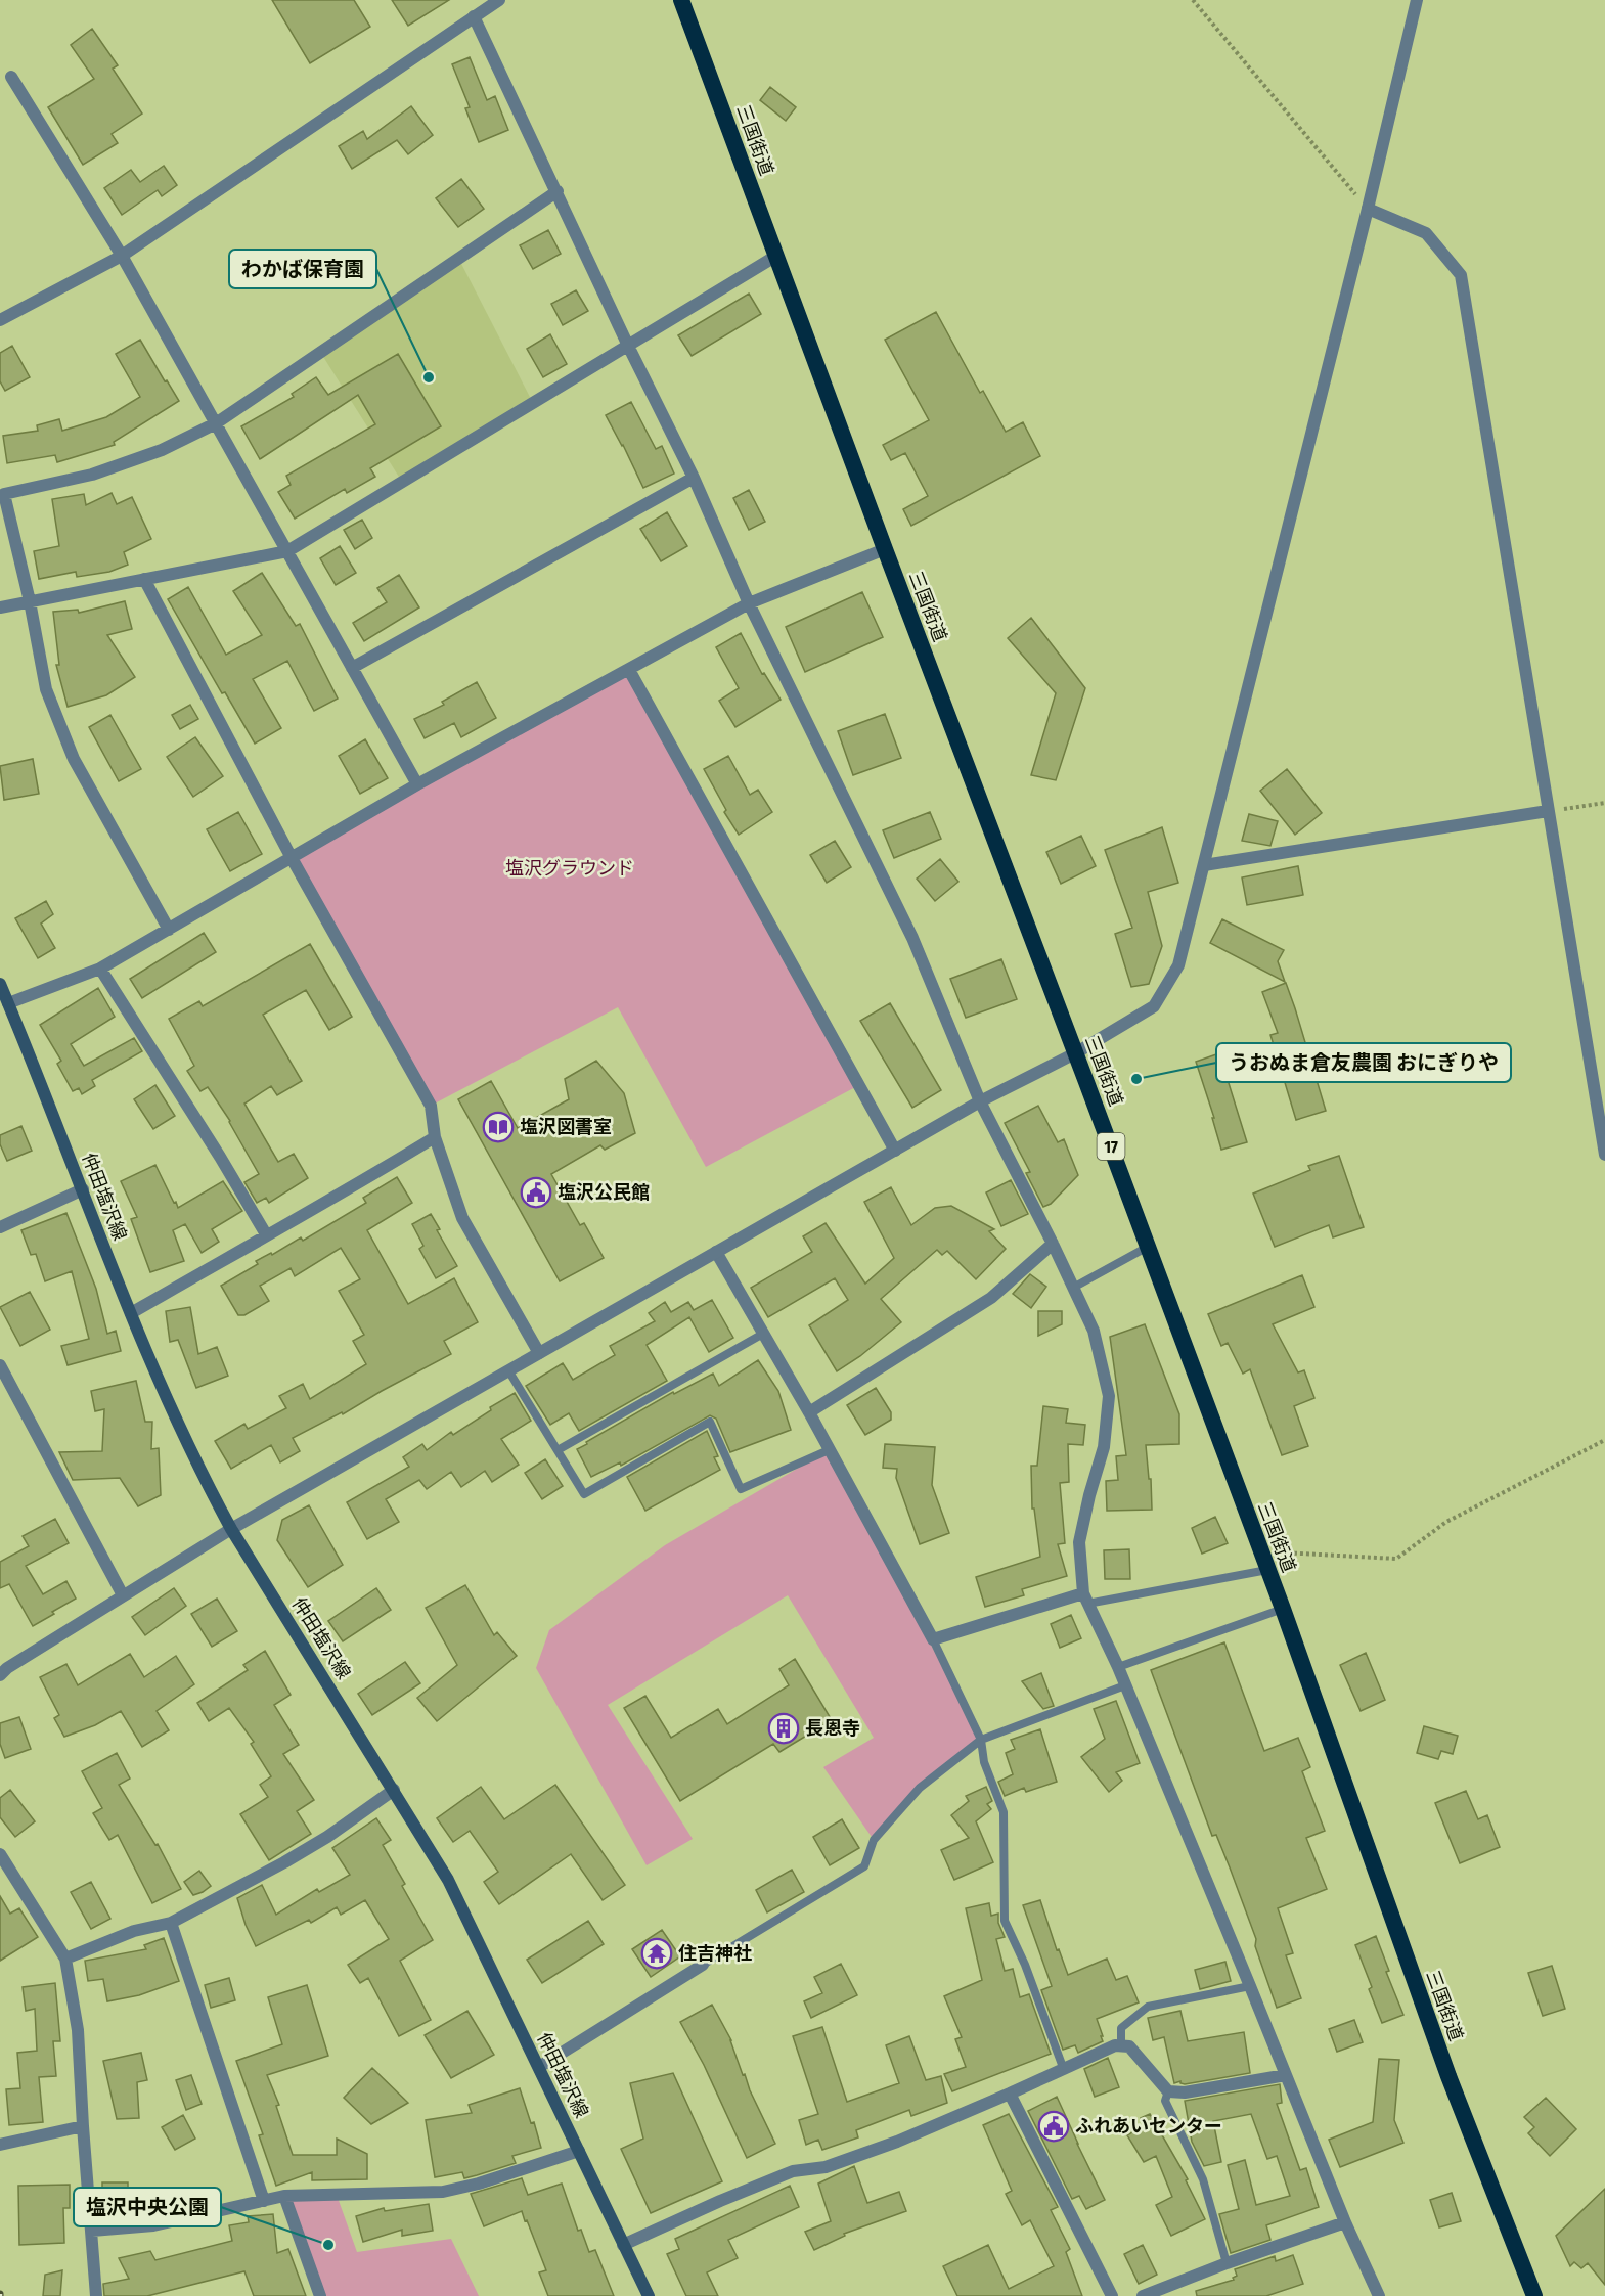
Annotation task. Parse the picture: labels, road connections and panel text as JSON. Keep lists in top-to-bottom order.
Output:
{
  "streets": {
    "highway": ["三国街道", "17"],
    "main road": ["仲田塩沢線"]
  },
  "parks": ["塩沢グラウンド"],
  "places": {
    "other": ["わかば保育園", "うおぬま倉友農園 おにぎりや", "塩沢中央公園"],
    "library": ["塩沢図書室"],
    "public building": ["塩沢公民館", "ふれあいセンター"],
    "building": ["長恩寺"],
    "temple": ["住吉神社"]
  }
}
